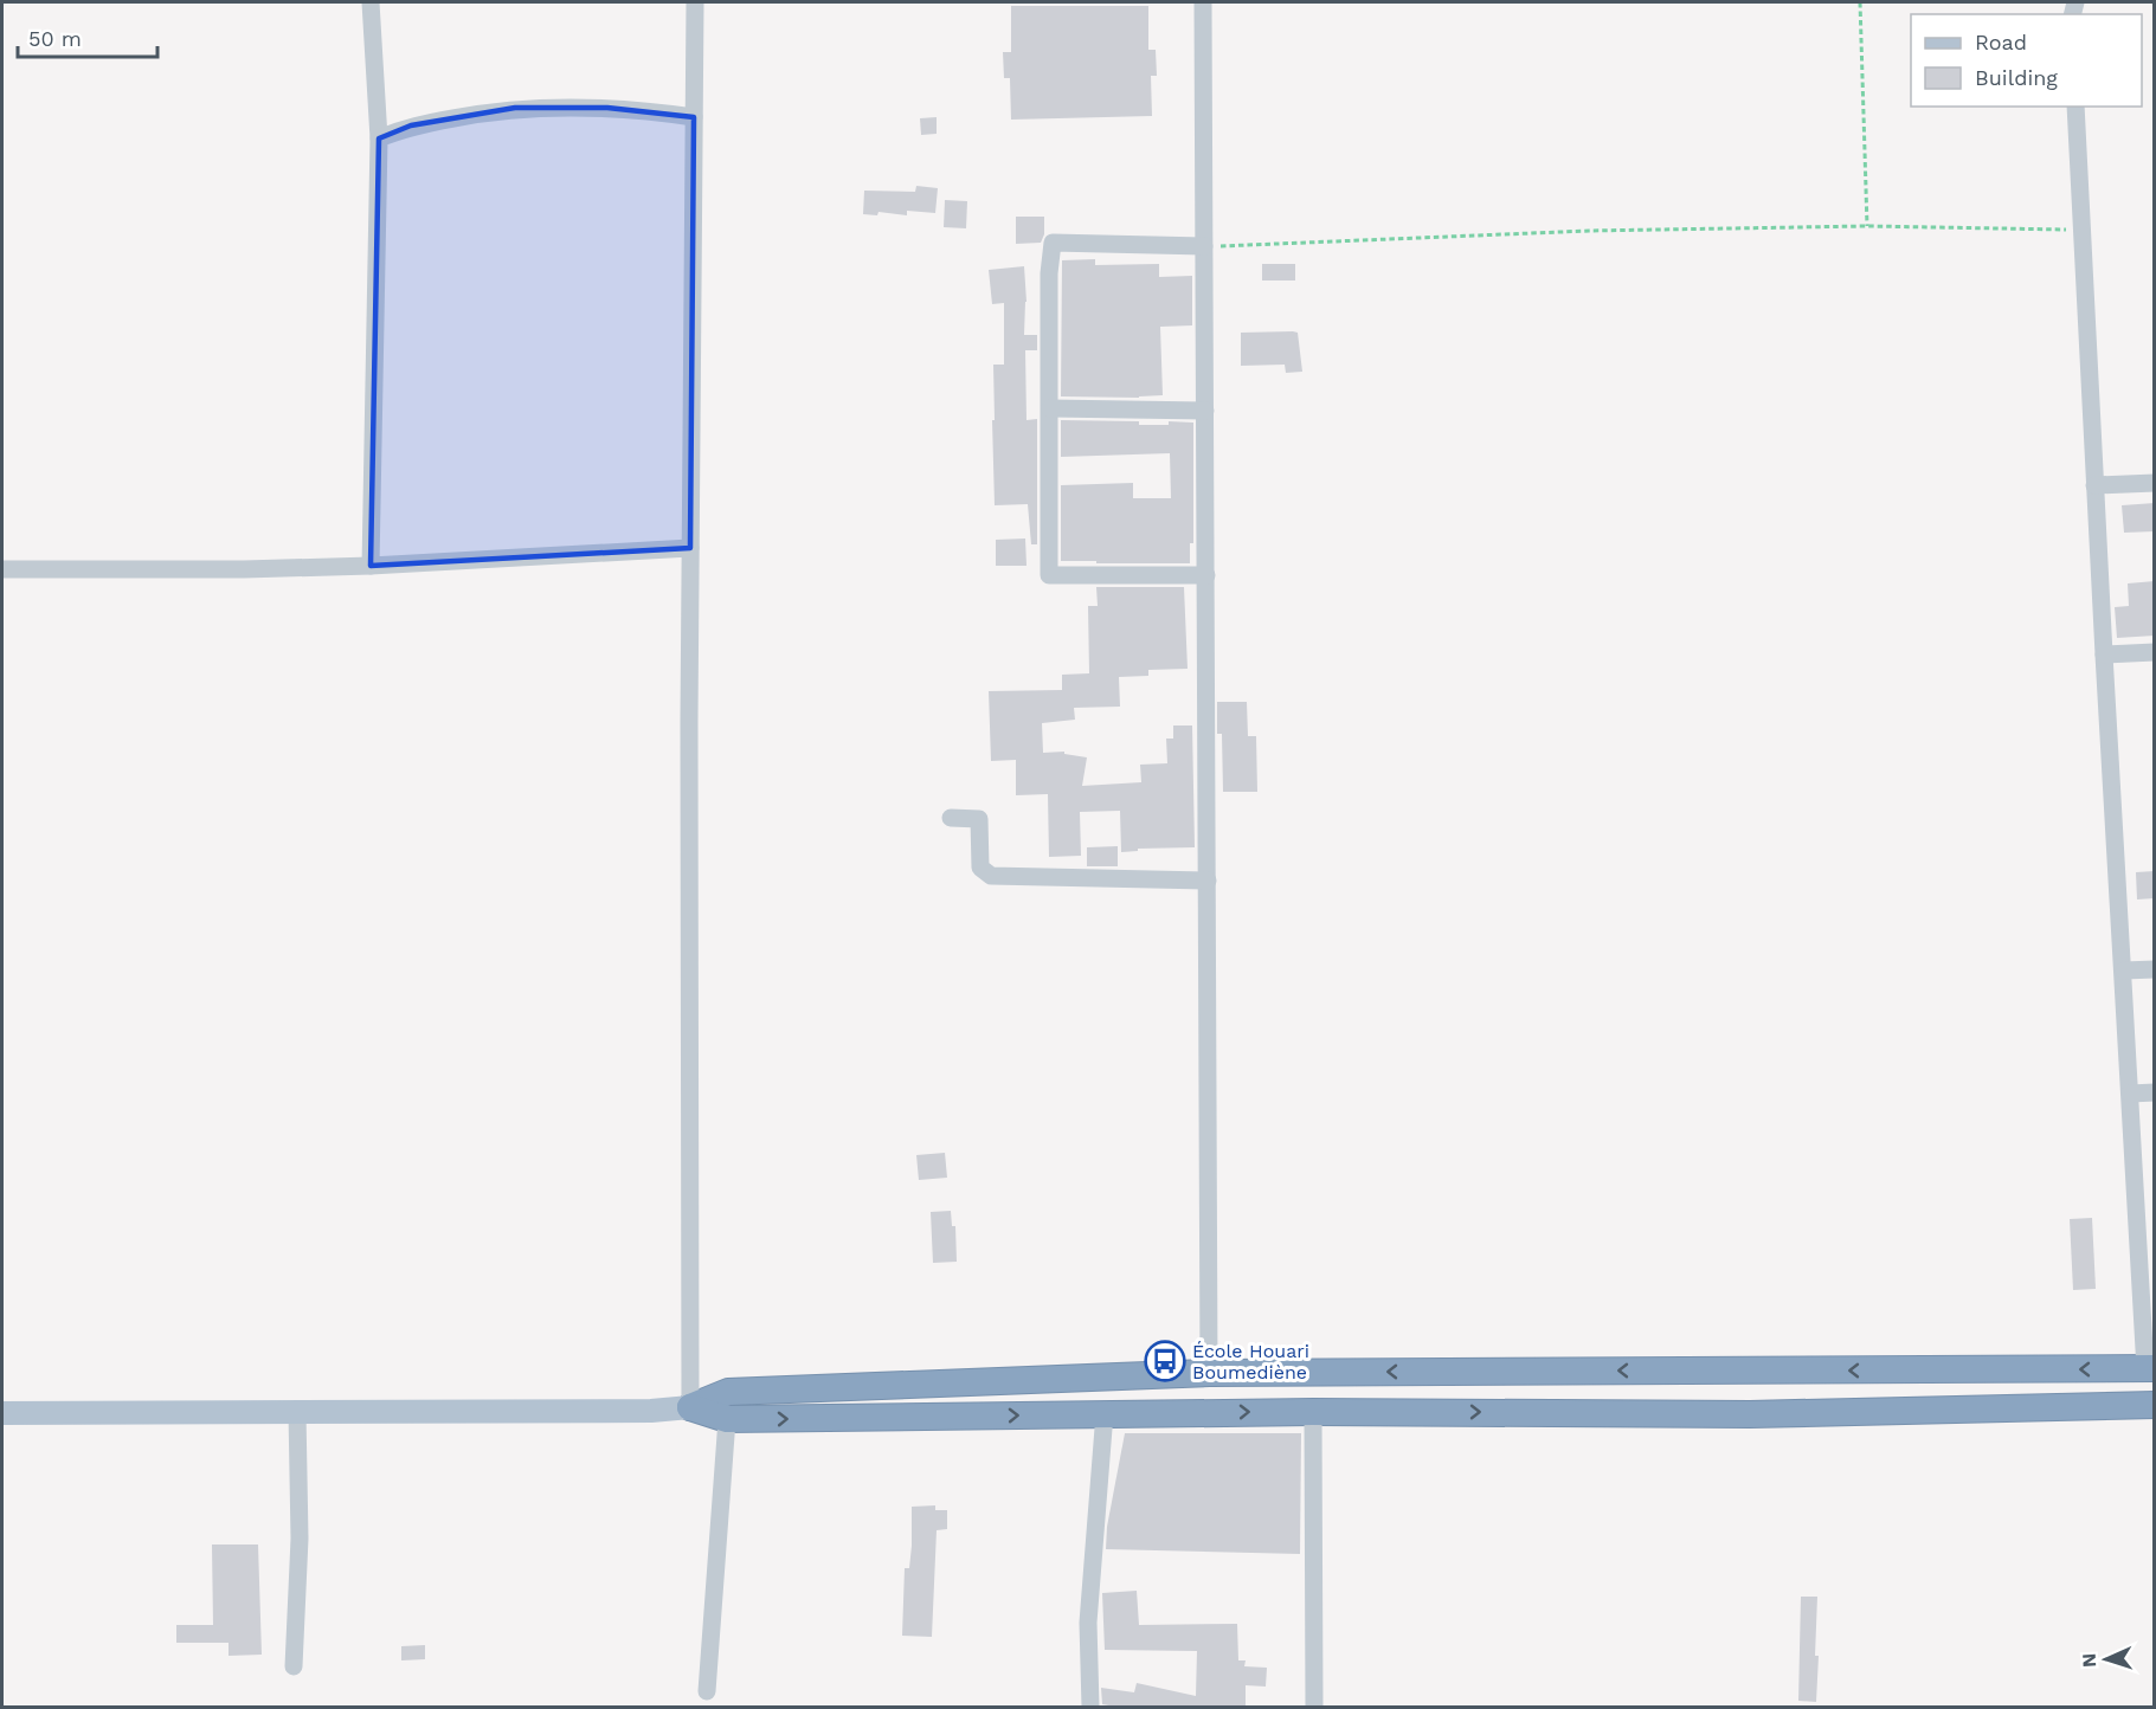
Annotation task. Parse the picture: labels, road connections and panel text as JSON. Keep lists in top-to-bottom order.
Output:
{
  "places": {
    "bus stop": ["École Houari Boumediène"]
  },
  "legend": ["Road", "Building"],
  "scale_bar": "50 m",
  "north": "left"
}
